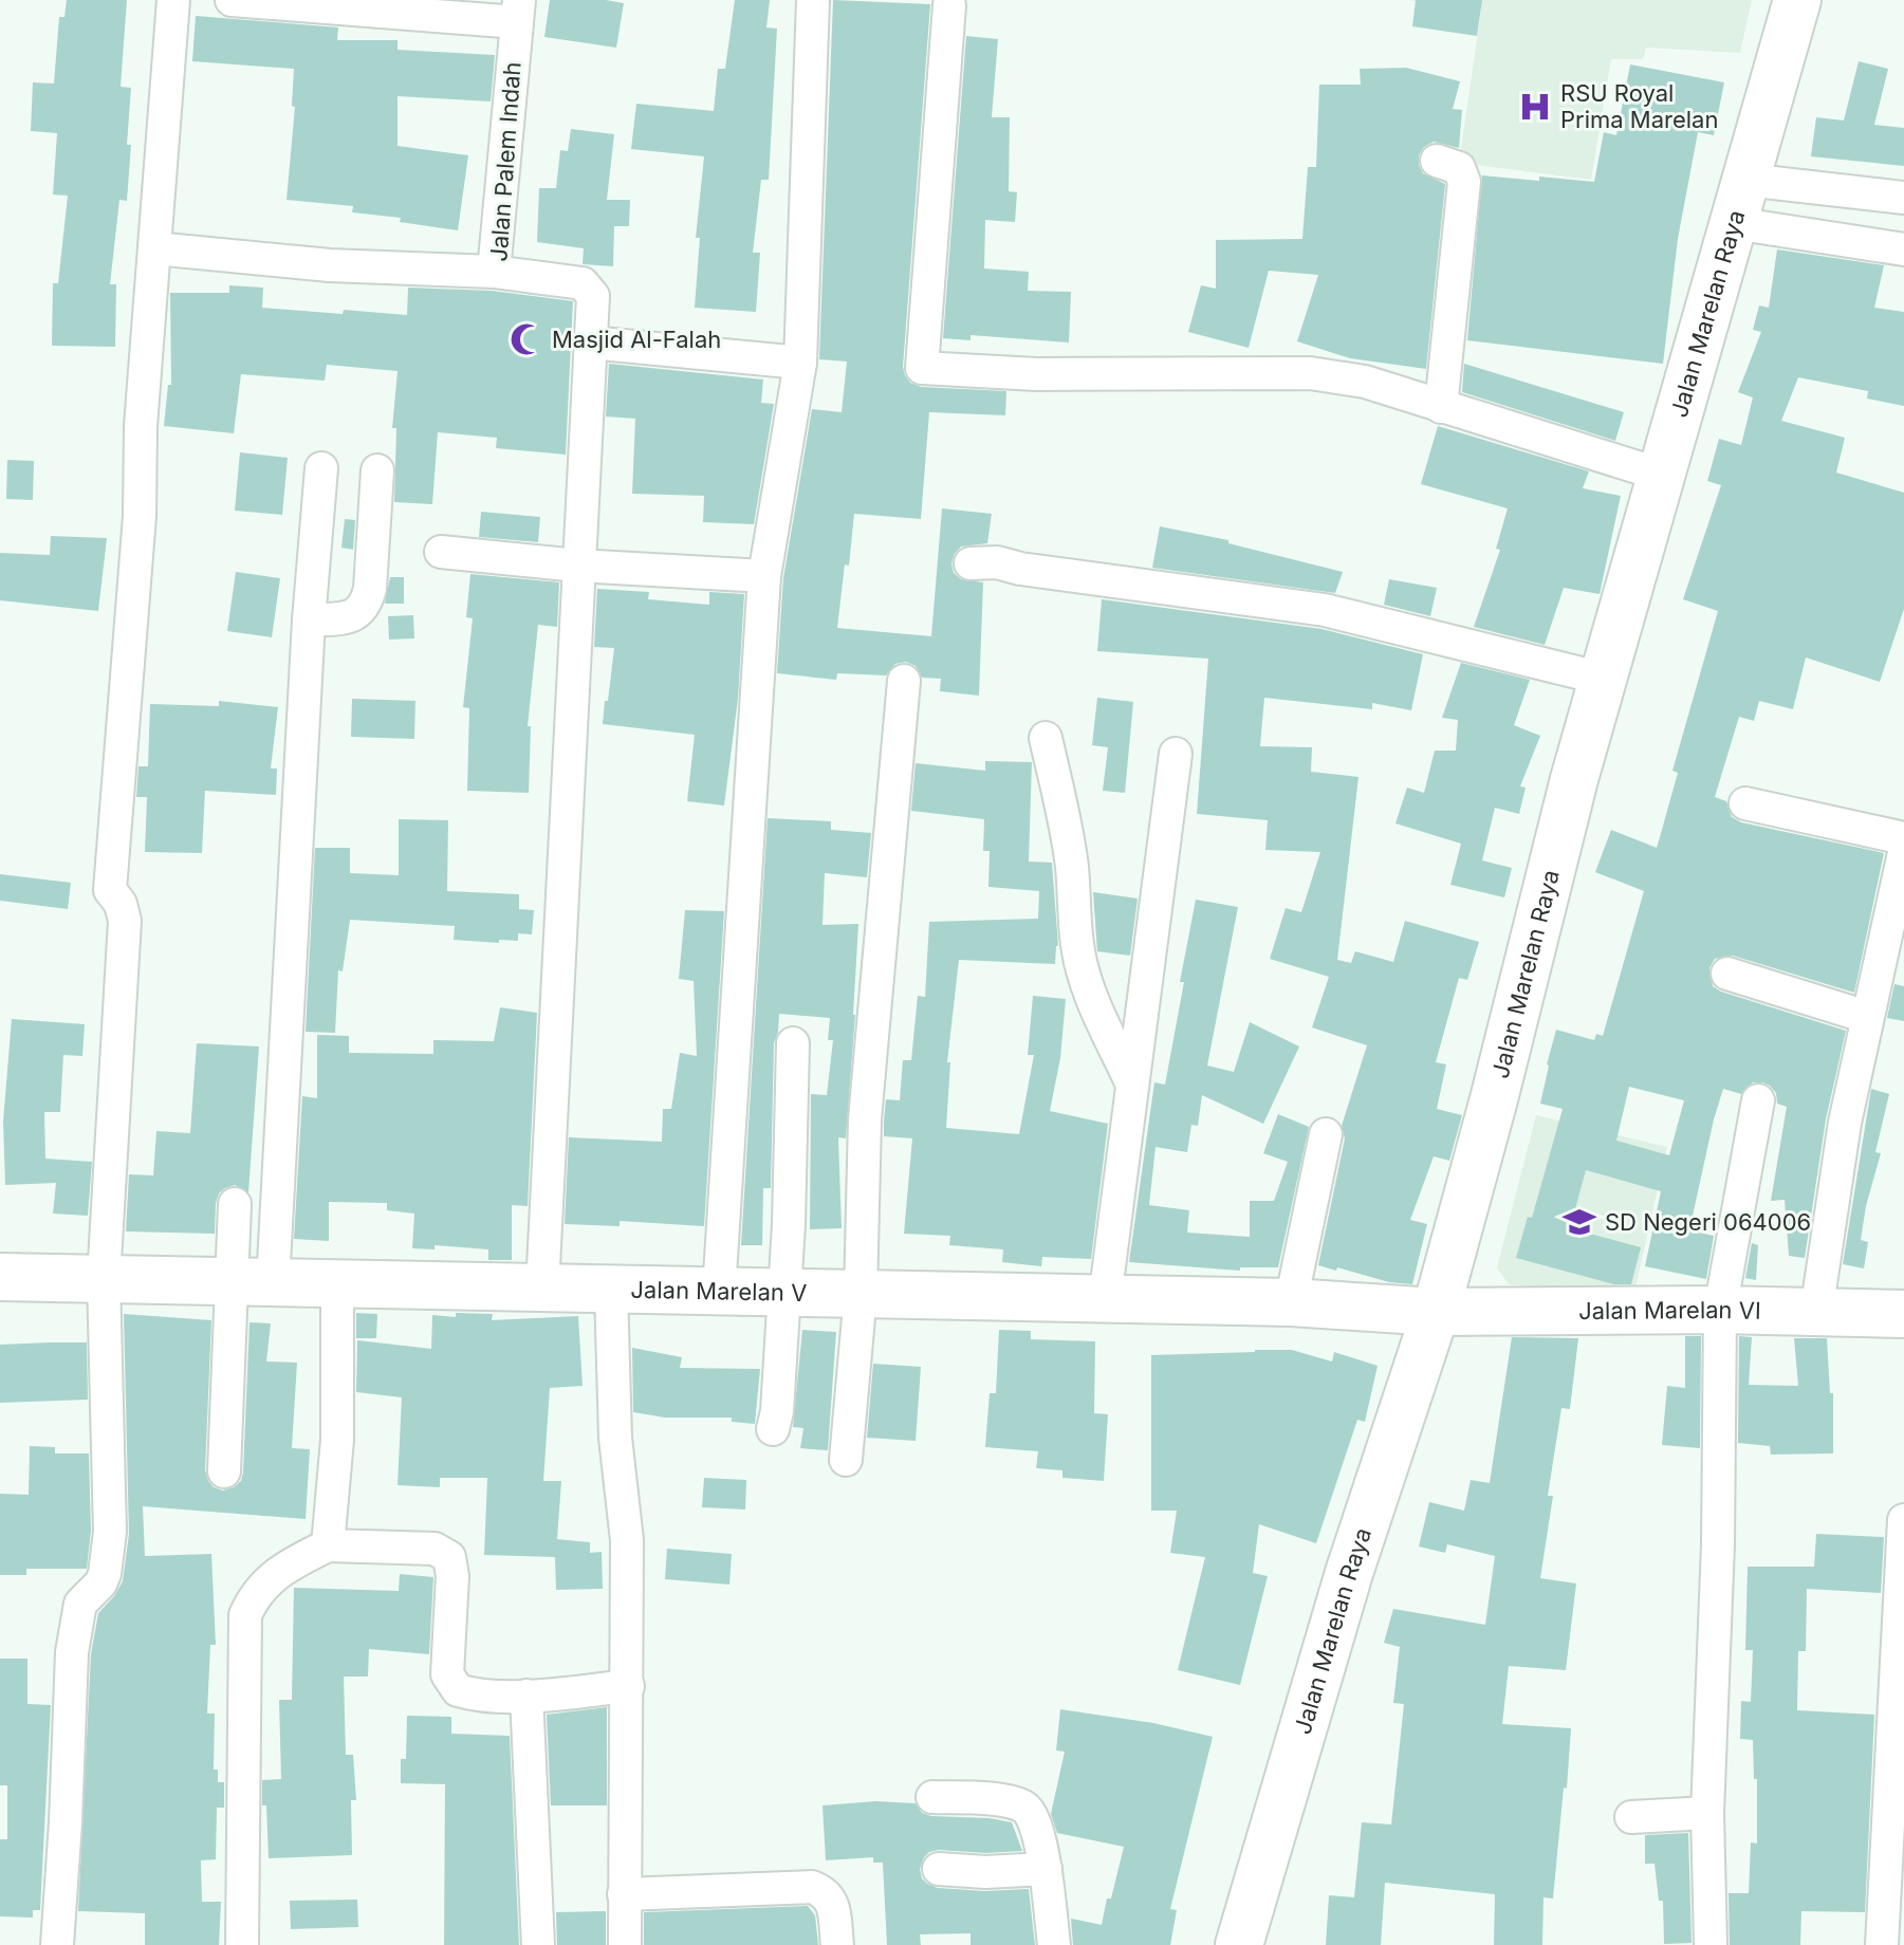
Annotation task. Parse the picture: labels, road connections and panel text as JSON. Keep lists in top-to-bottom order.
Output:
{
  "streets": {
    "main road": ["Jalan Marelan Raya", "Jalan Marelan V", "Jalan Marelan VI"],
    "street": ["Jalan Palem Indah"]
  },
  "crossings": [
    ["Jalan Marelan Raya", "Jalan Marelan V"],
    ["Jalan Marelan Raya", "Jalan Marelan VI"],
    ["Jalan Marelan V", "Jalan Marelan VI"]
  ],
  "places": {
    "hospital": ["RSU Royal Prima Marelan"],
    "mosque": ["Masjid Al-Falah"],
    "school or university": ["SD Negeri 064006"]
  }
}
